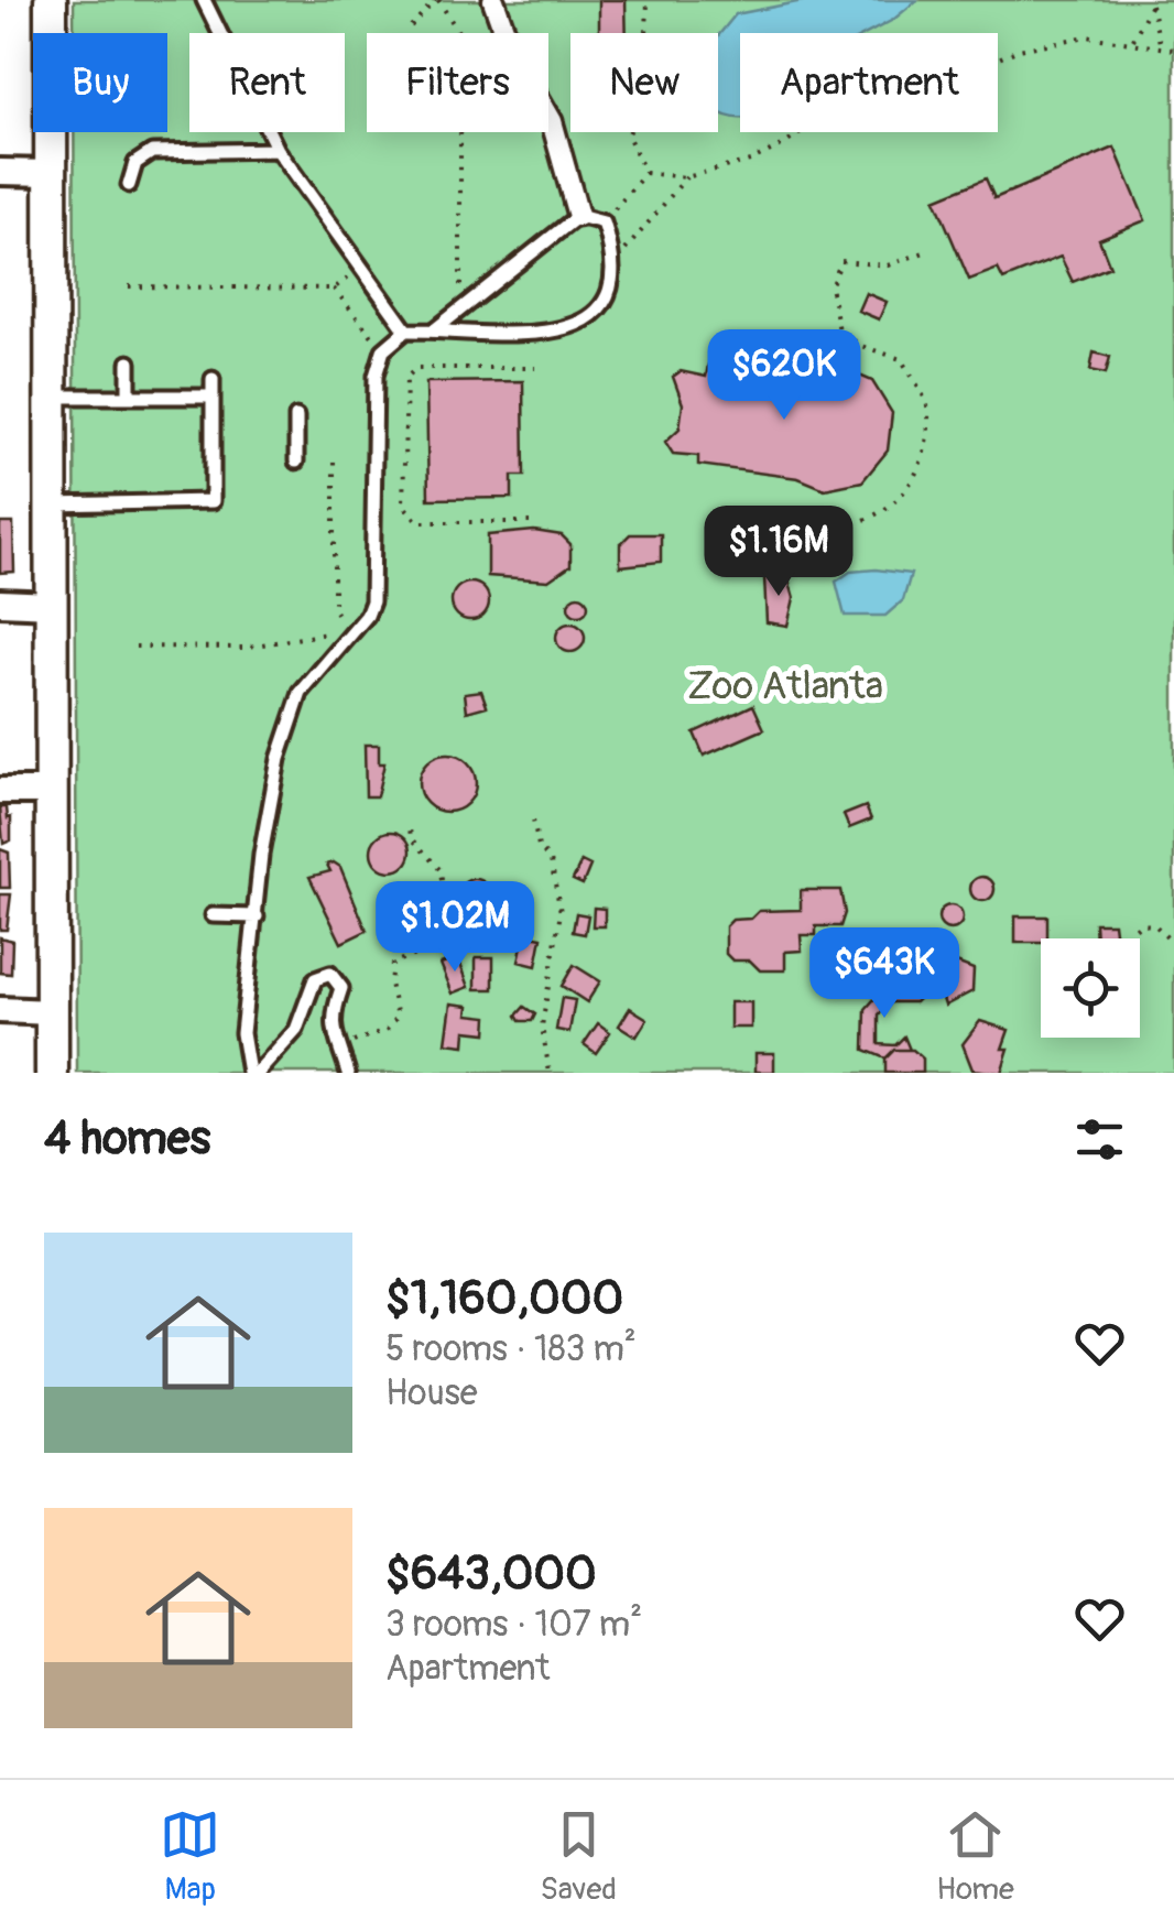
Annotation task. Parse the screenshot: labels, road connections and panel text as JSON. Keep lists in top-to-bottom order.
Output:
{
  "parks": ["Zoo Atlanta"],
  "page": {
    "chip": [
      "Buy",
      "Rent",
      "Filters",
      "New",
      "Apartment"
    ],
    "price": [
      "$620K",
      "$1.16M",
      "$1.02M",
      "$643K"
    ],
    "heading": "4 homes",
    "list": [
      {
        "name": "$1,160,000",
        "note": "5 rooms · 183 m² · House"
      },
      {
        "name": "$643,000",
        "note": "3 rooms · 107 m² · Apartment"
      }
    ],
    "tabs": ["Map", "Saved", "Home"]
  }
}
